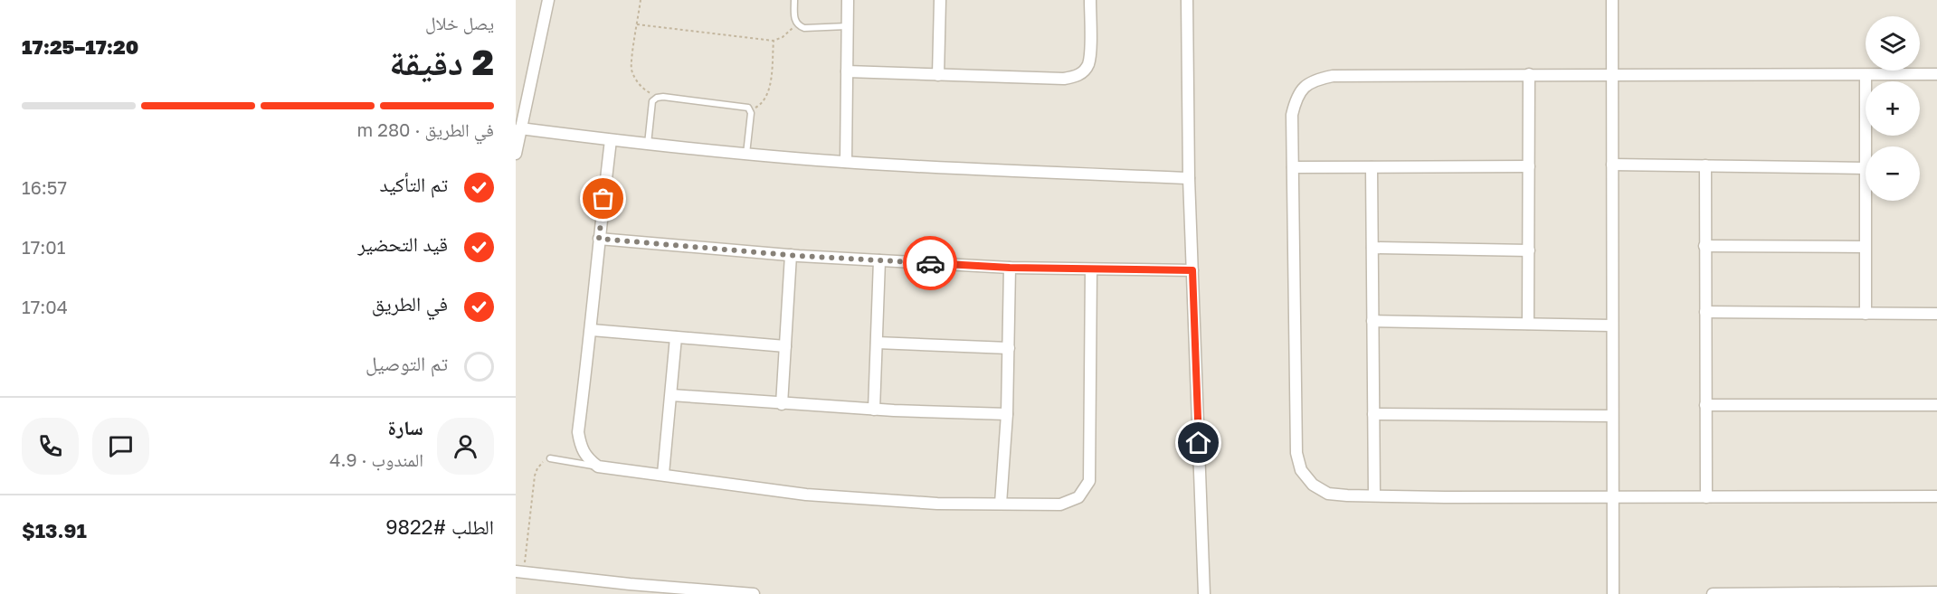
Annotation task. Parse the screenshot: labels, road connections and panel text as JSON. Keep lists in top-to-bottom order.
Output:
{
  "page": {
    "heading": ["2 دقيقة", "يصل خلال", "17:20–17:25"],
    "panel": [
      "سارة",
      "المندوب · 4.9",
      "الطلب #9822",
      "$13.91"
    ],
    "map_buttons": ["+", "−"],
    "bar": "في الطريق · 280 m",
    "list": [
      ["تم التأكيد", "16:57"],
      ["قيد التحضير", "17:01"],
      ["في الطريق", "17:04"],
      "تم التوصيل"
    ]
  }
}
